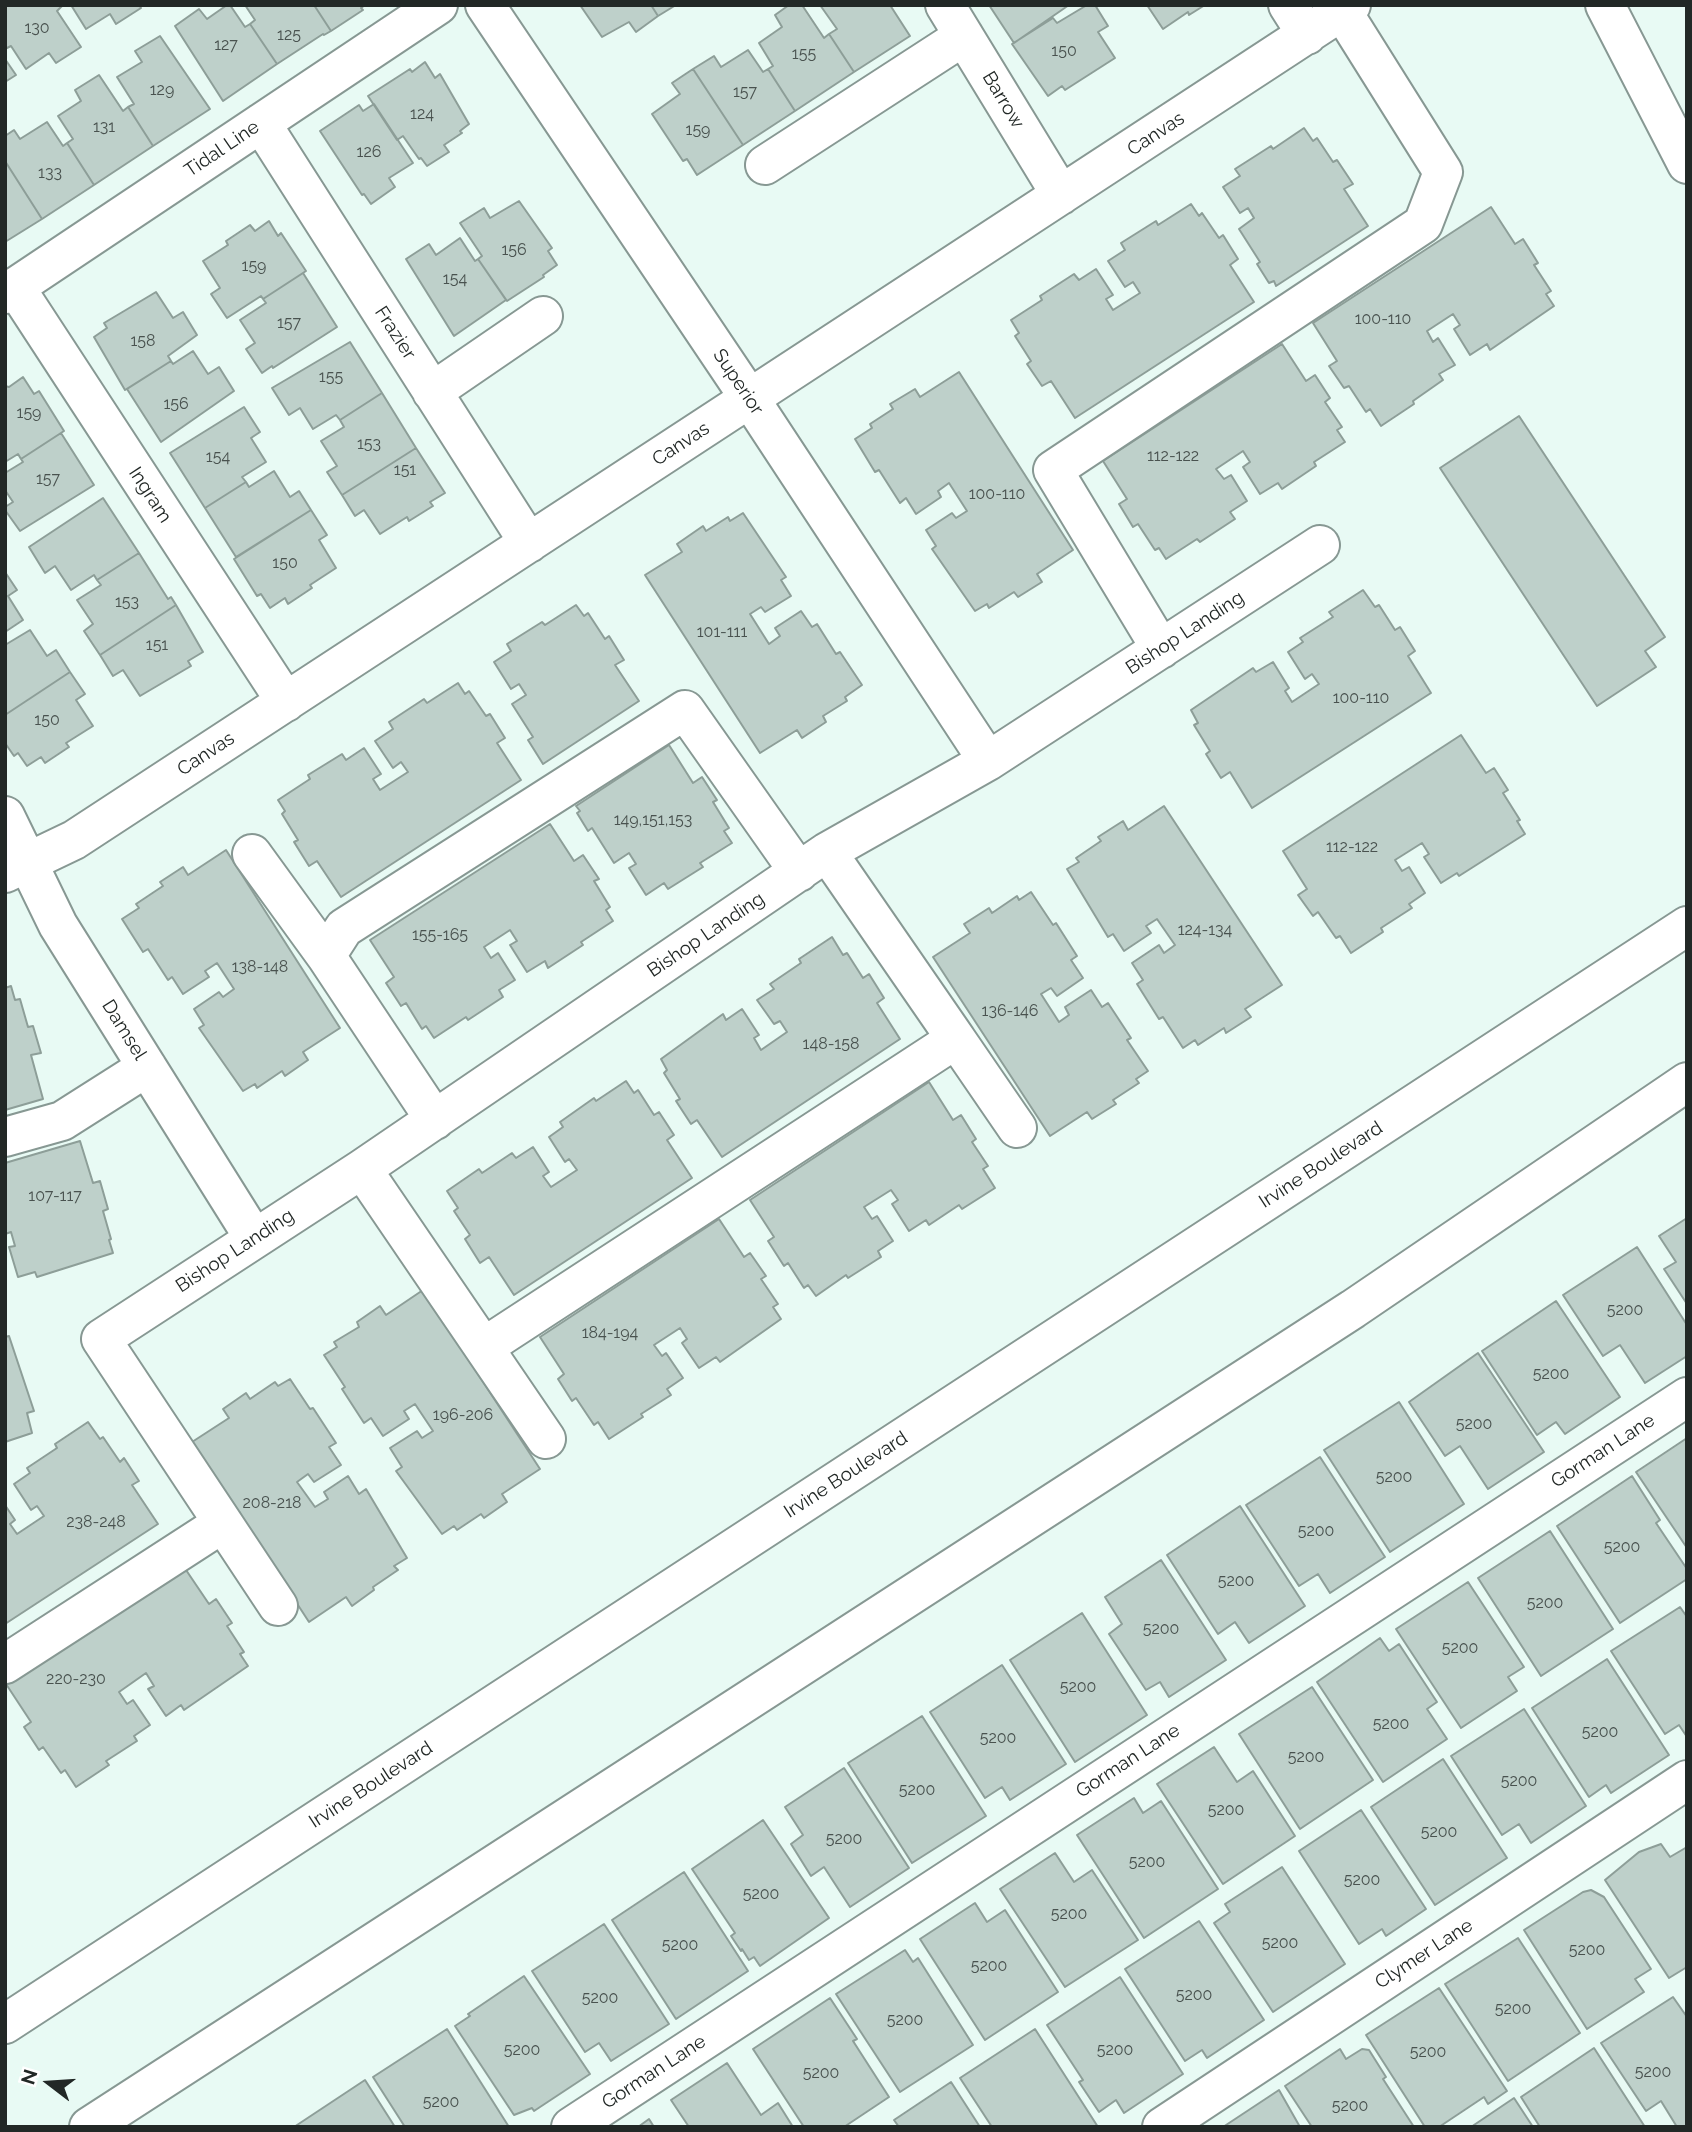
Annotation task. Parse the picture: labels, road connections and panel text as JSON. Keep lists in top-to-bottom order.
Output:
{
  "streets": {
    "street": [
      "Barrow",
      "Canvas",
      "Tidal Line",
      "Frazier",
      "Superior",
      "Ingram",
      "Bishop Landing",
      "Damsel",
      "Irvine Boulevard",
      "Gorman Lane",
      "Clymer Lane"
    ]
  },
  "crossings": [
    ["Barrow", "Canvas"],
    ["Canvas", "Frazier"],
    ["Canvas", "Superior"],
    ["Canvas", "Ingram"],
    ["Canvas", "Damsel"],
    ["Tidal Line", "Frazier"],
    ["Tidal Line", "Ingram"],
    ["Superior", "Bishop Landing"],
    ["Bishop Landing", "Damsel"]
  ],
  "house_numbers": [
    "130",
    "125",
    "127",
    "150",
    "155",
    "129",
    "157",
    "124",
    "131",
    "159",
    "126",
    "133",
    "156",
    "159",
    "154",
    "100-110",
    "157",
    "158",
    "155",
    "156",
    "159",
    "153",
    "112-122",
    "154",
    "151",
    "157",
    "100-110",
    "150",
    "153",
    "101-111",
    "151",
    "100-110",
    "150",
    "149,151,153",
    "112-122",
    "124-134",
    "155-165",
    "138-148",
    "136-146",
    "148-158",
    "107-117",
    "5200",
    "184-194",
    "5200",
    "196-206",
    "5200",
    "5200",
    "208-218",
    "238-248",
    "5200",
    "5200",
    "5200",
    "5200",
    "5200",
    "5200",
    "220-230",
    "5200",
    "5200",
    "5200",
    "5200",
    "5200",
    "5200",
    "5200",
    "5200",
    "5200",
    "5200",
    "5200",
    "5200",
    "5200",
    "5200",
    "5200",
    "5200",
    "5200",
    "5200",
    "5200",
    "5200",
    "5200",
    "5200",
    "5200",
    "5200",
    "5200",
    "5200",
    "5200",
    "5200",
    "5200"
  ],
  "north": "left"
}
